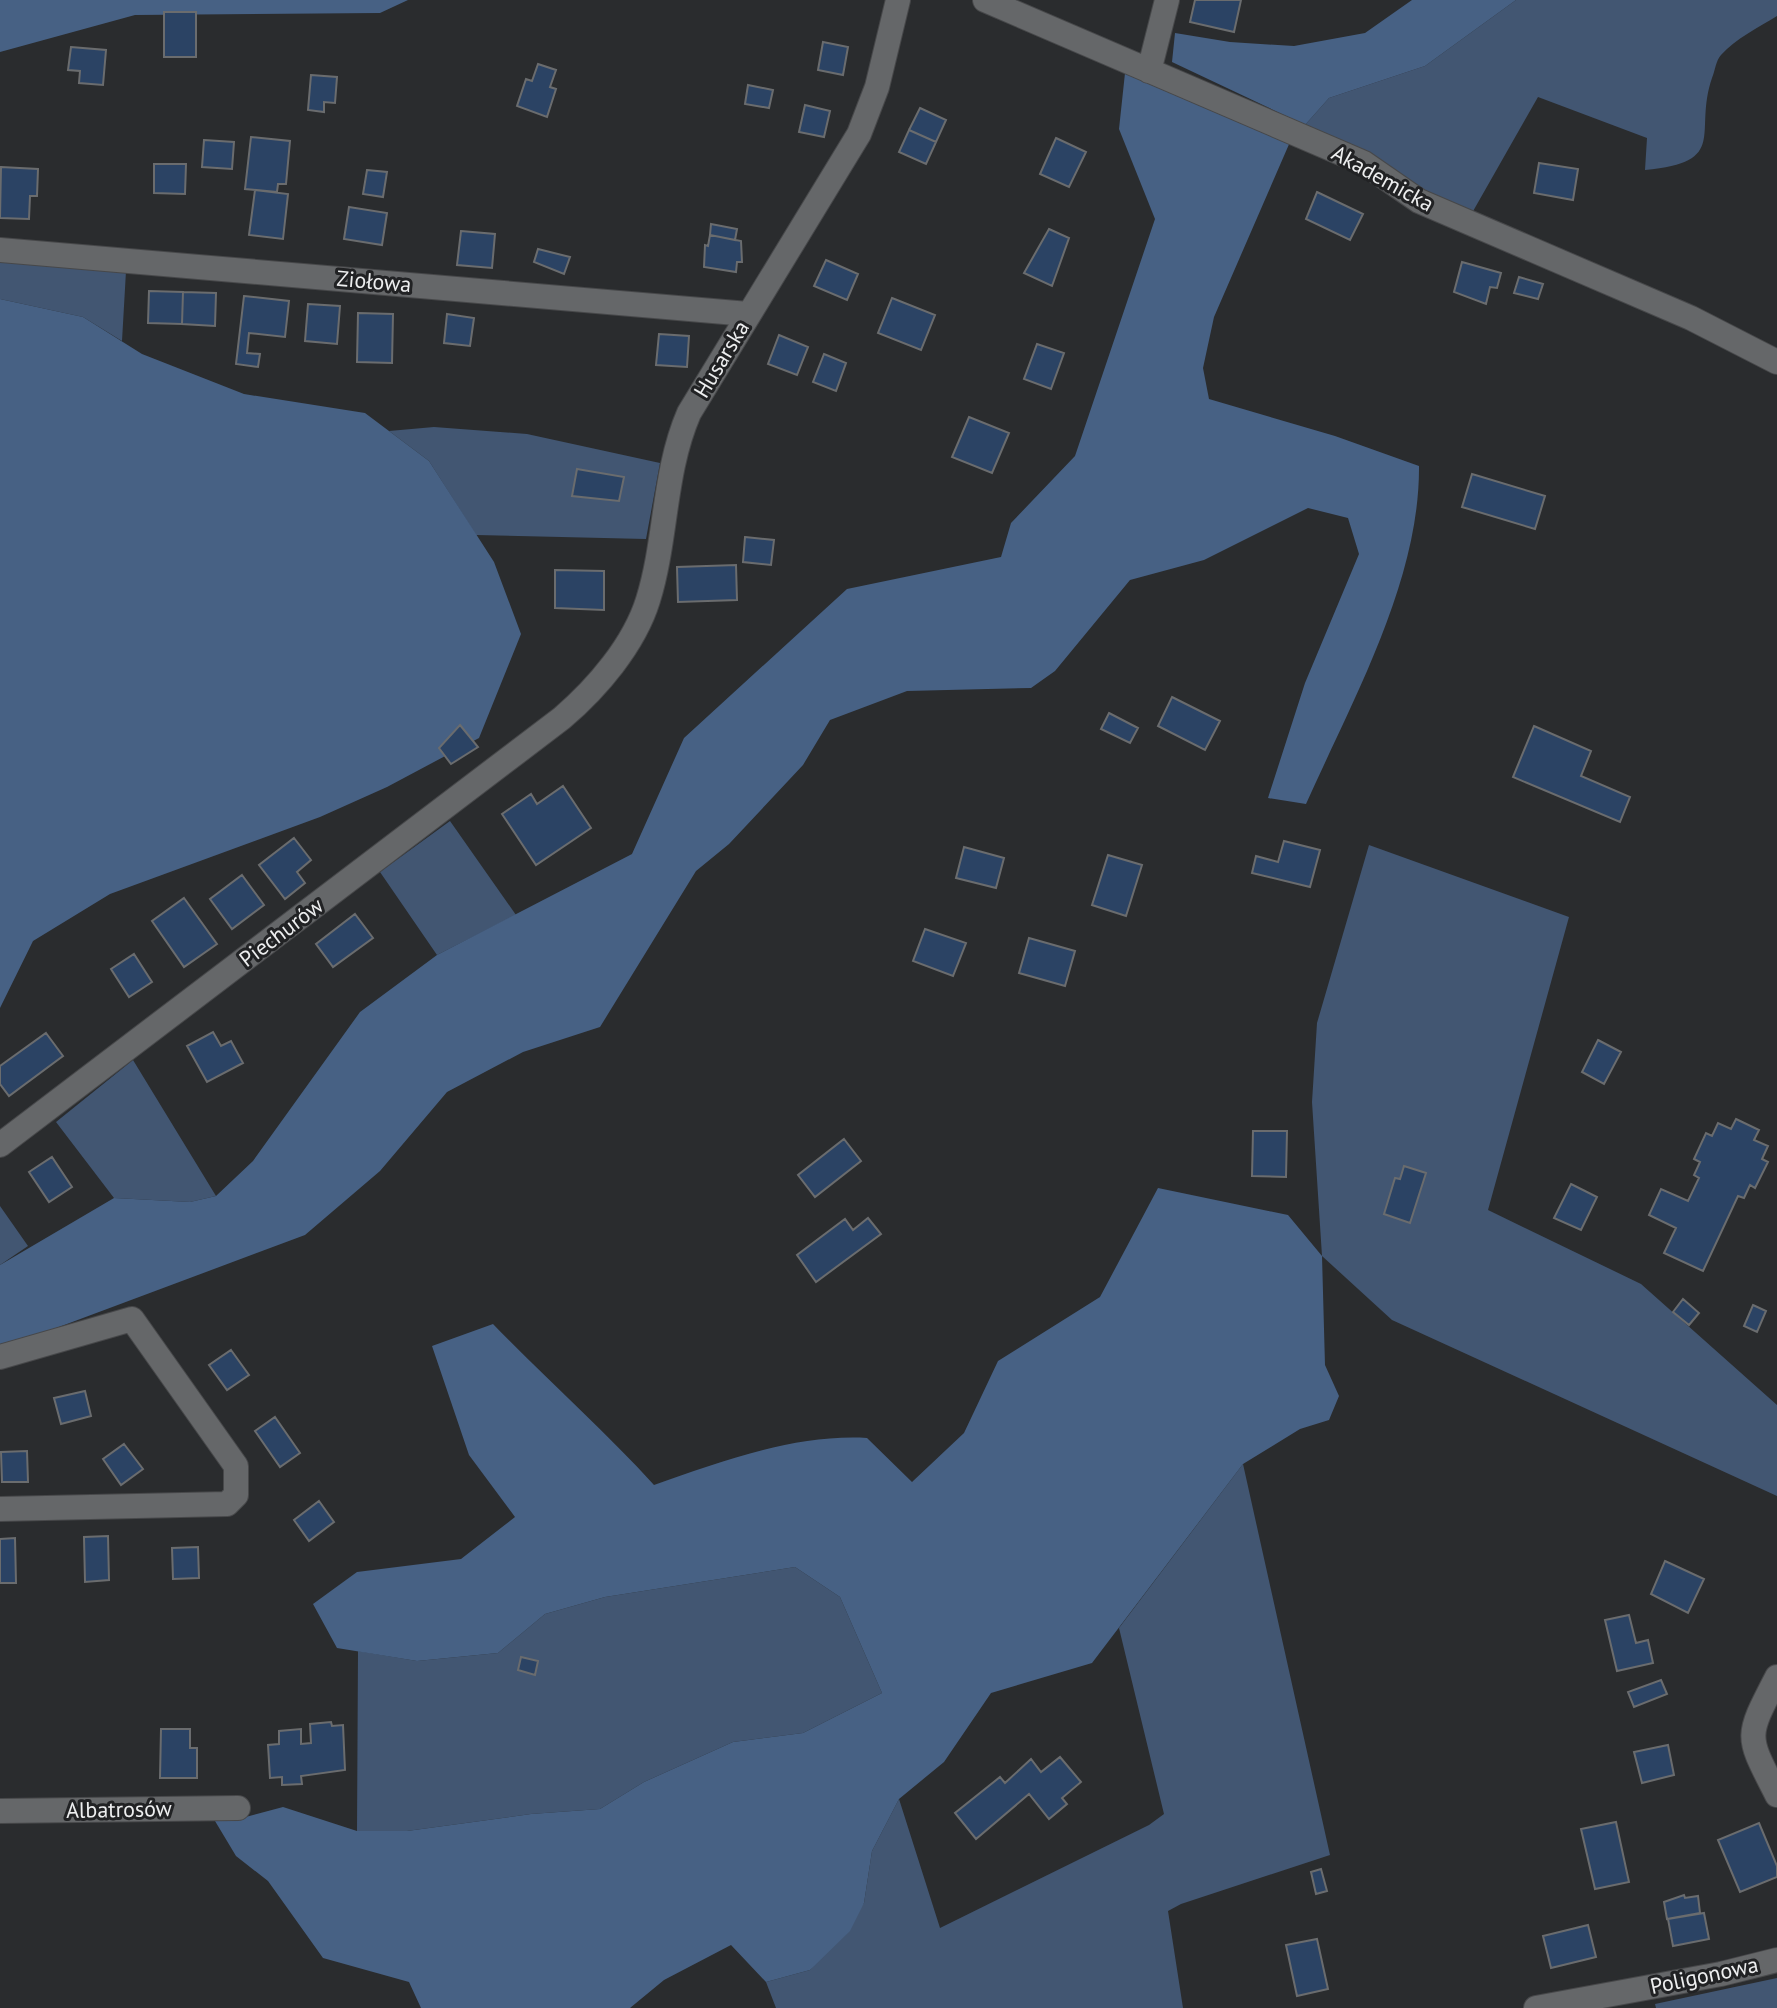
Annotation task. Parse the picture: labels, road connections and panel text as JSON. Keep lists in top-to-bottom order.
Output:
{
  "streets": {
    "street": [
      "Akademicka",
      "Ziołowa",
      "Husarska",
      "Piechurów",
      "Albatrosów",
      "Poligonowa"
    ]
  },
  "crossings": [
    ["Ziołowa", "Husarska"],
    ["Husarska", "Piechurów"]
  ]
}
